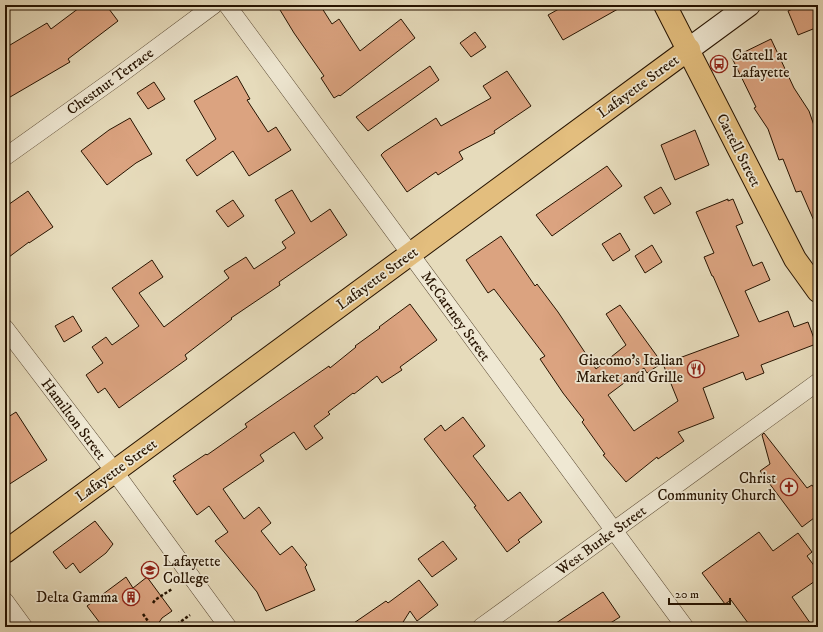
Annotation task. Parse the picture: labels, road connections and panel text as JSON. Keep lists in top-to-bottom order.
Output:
{
  "streets": {
    "main road": ["Lafayette Street", "Cattell Street"],
    "street": [
      "Chestnut Terrace",
      "McCartney Street",
      "Hamilton Street",
      "West Burke Street"
    ]
  },
  "crossings": [
    ["Lafayette Street", "Cattell Street"],
    ["Lafayette Street", "McCartney Street"],
    ["Lafayette Street", "Hamilton Street"],
    ["McCartney Street", "West Burke Street"]
  ],
  "places": {
    "bus stop": ["Cattell at Lafayette"],
    "restaurant": ["Giacomo's Italian Market and Grille"],
    "church": ["Christ Community Church"],
    "school or university": ["Lafayette College"],
    "building": ["Delta Gamma"]
  },
  "scale_bar": "20 m"
}
